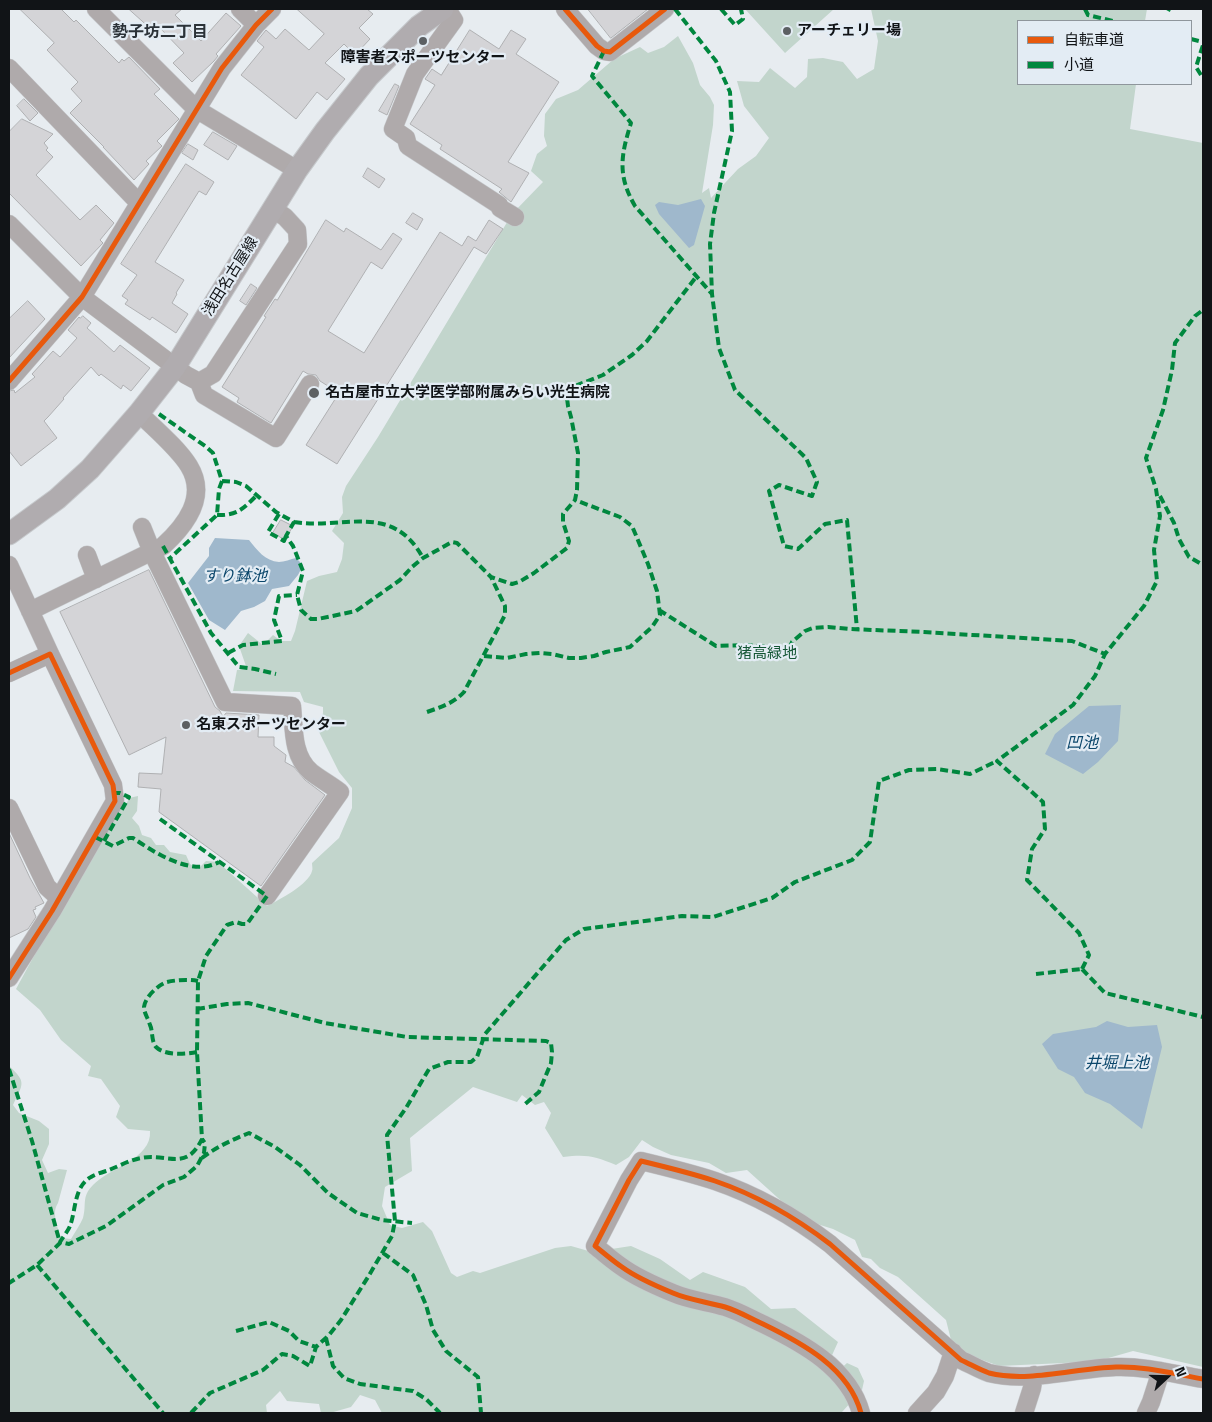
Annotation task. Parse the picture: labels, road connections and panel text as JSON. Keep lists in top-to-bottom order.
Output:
{
  "streets": {
    "main road": ["浅田名古屋線"]
  },
  "districts": ["勢子坊二丁目"],
  "water": ["すり鉢池", "凹池", "井堀上池"],
  "parks": ["猪高緑地"],
  "places": [
    "アーチェリー場",
    "障害者スポーツセンター",
    "名古屋市立大学医学部附属みらい光生病院",
    "名東スポーツセンター"
  ],
  "legend": ["自転車道", "小道"],
  "north": "right"
}
